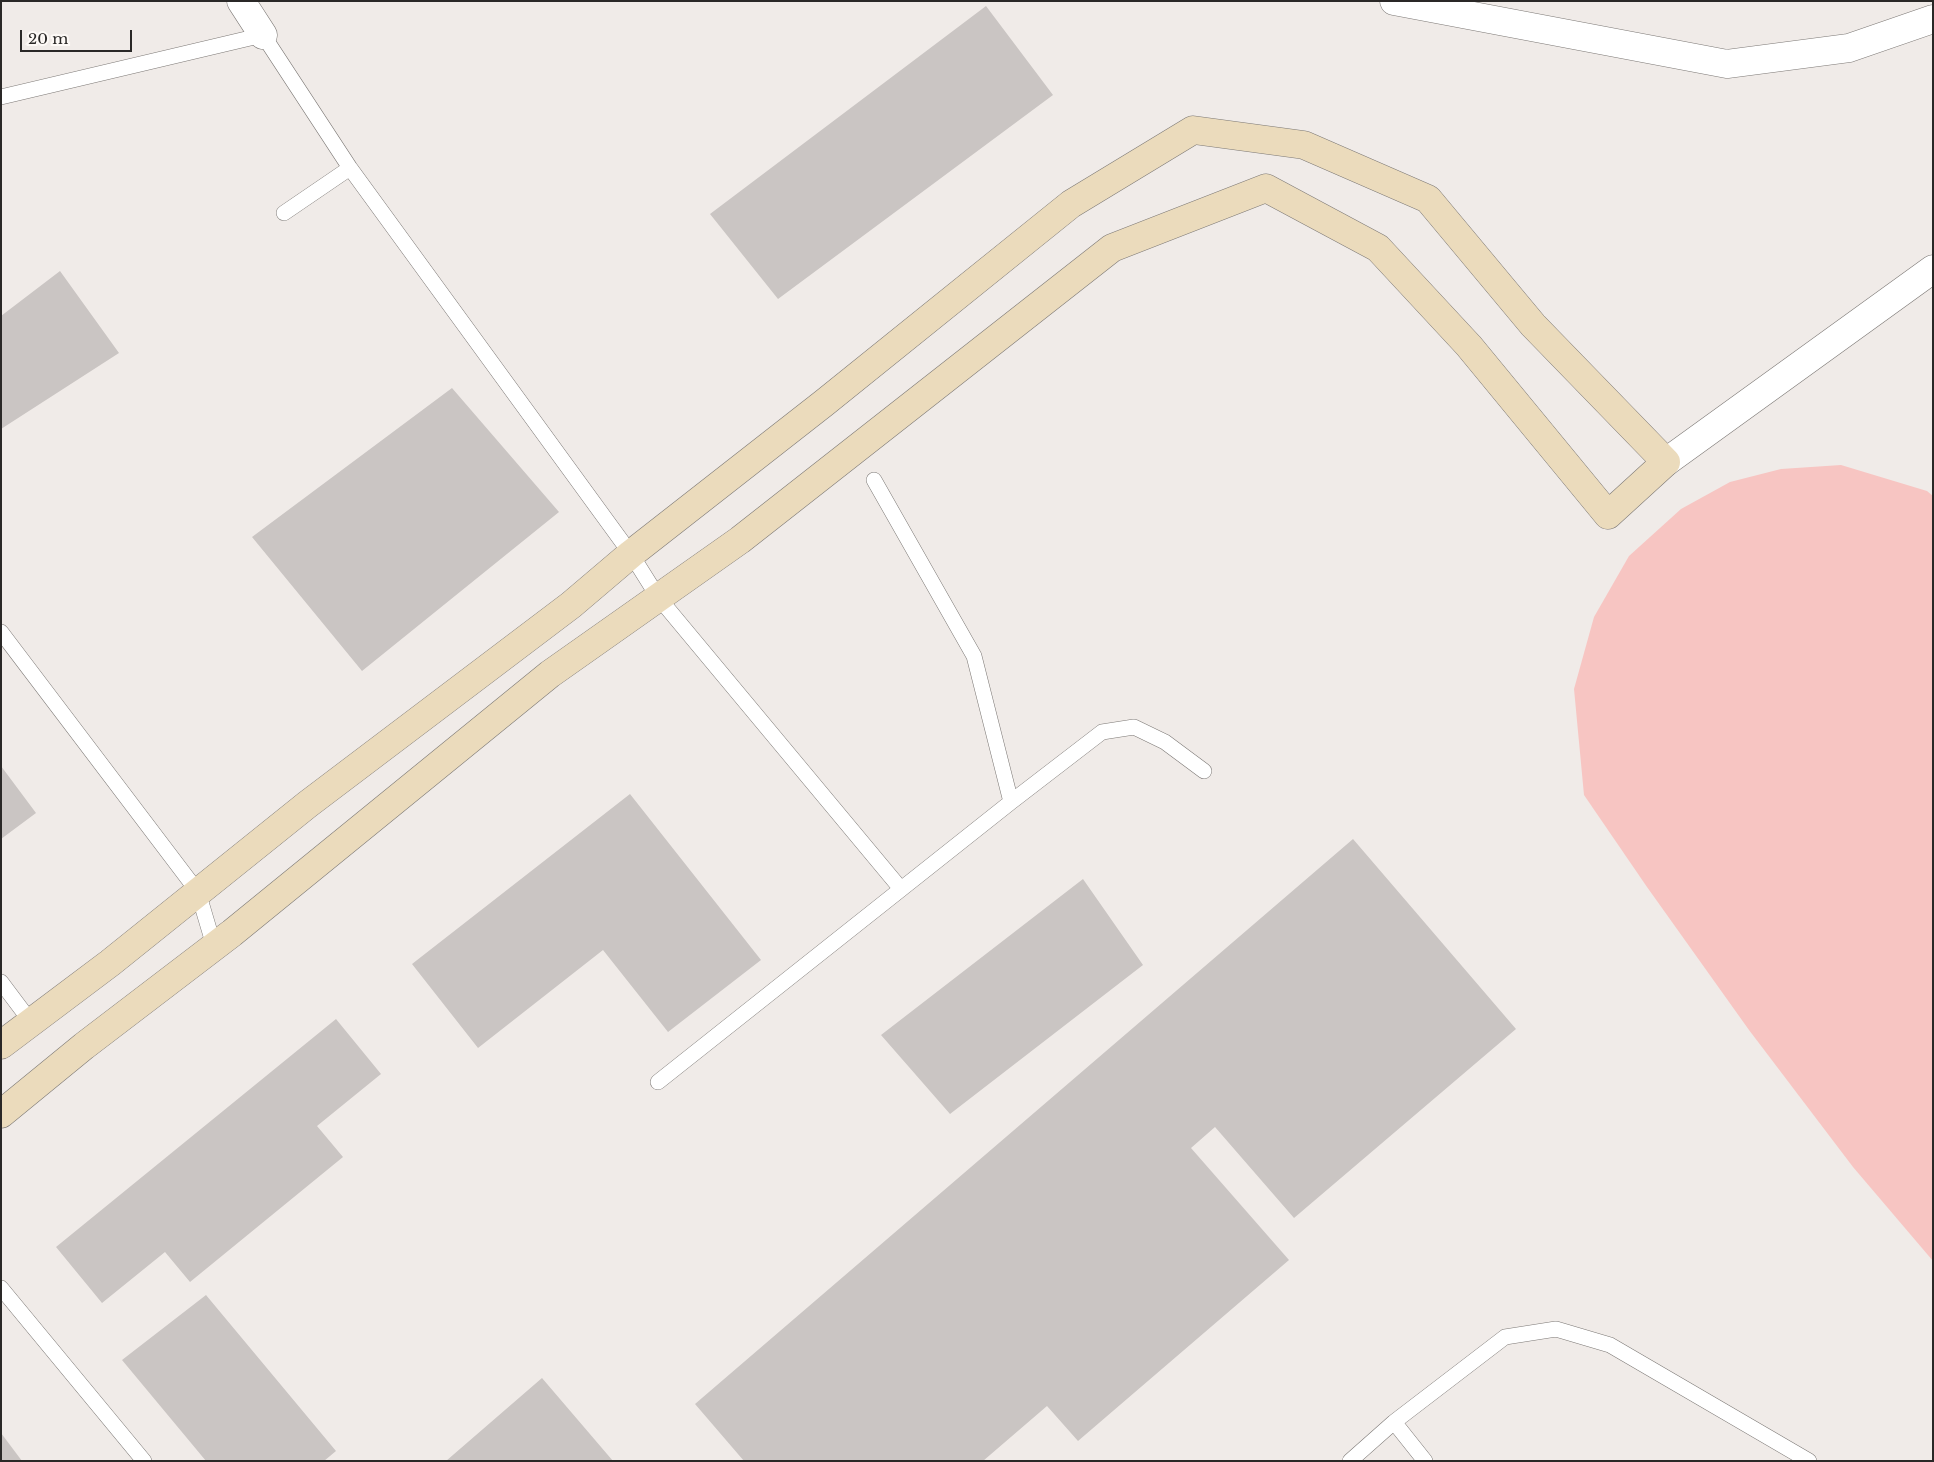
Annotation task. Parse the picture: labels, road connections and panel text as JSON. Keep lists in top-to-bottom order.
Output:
{
  "scale_bar": "20 m"
}
